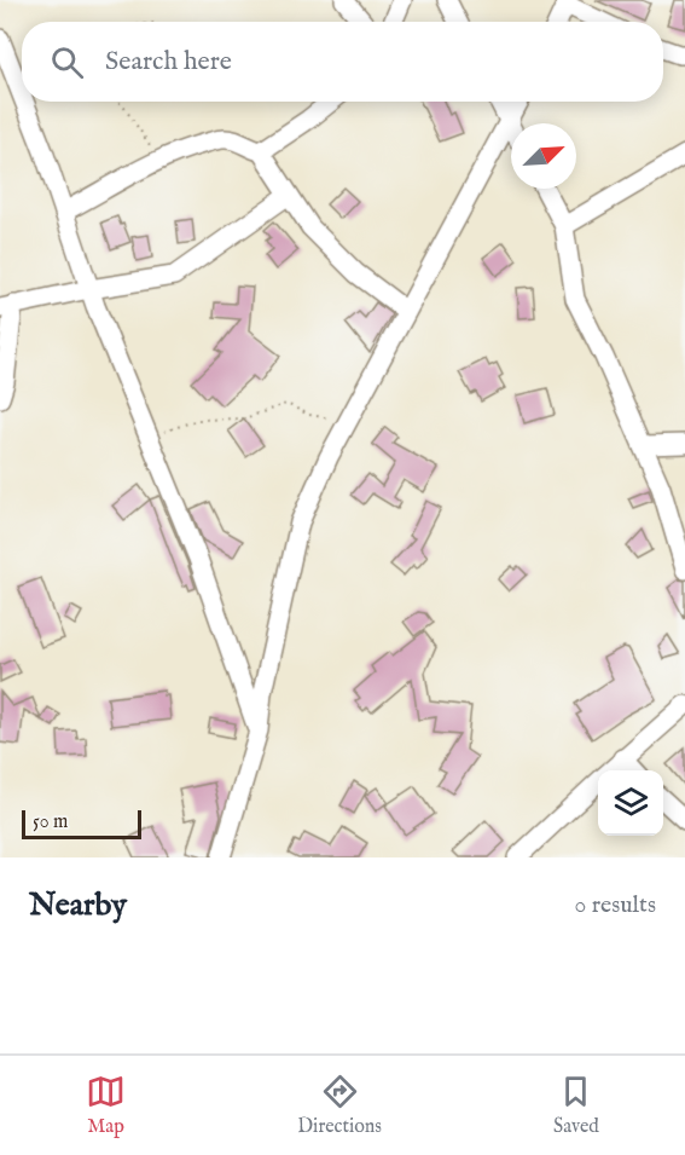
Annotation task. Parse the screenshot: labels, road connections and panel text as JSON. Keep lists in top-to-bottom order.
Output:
{
  "scale_bar": "50 m",
  "north": "top right",
  "page": {
    "search": "Search here",
    "scale": "50 m",
    "heading": ["Nearby", "0 results"],
    "nav": ["Map", "Directions", "Saved"]
  }
}
